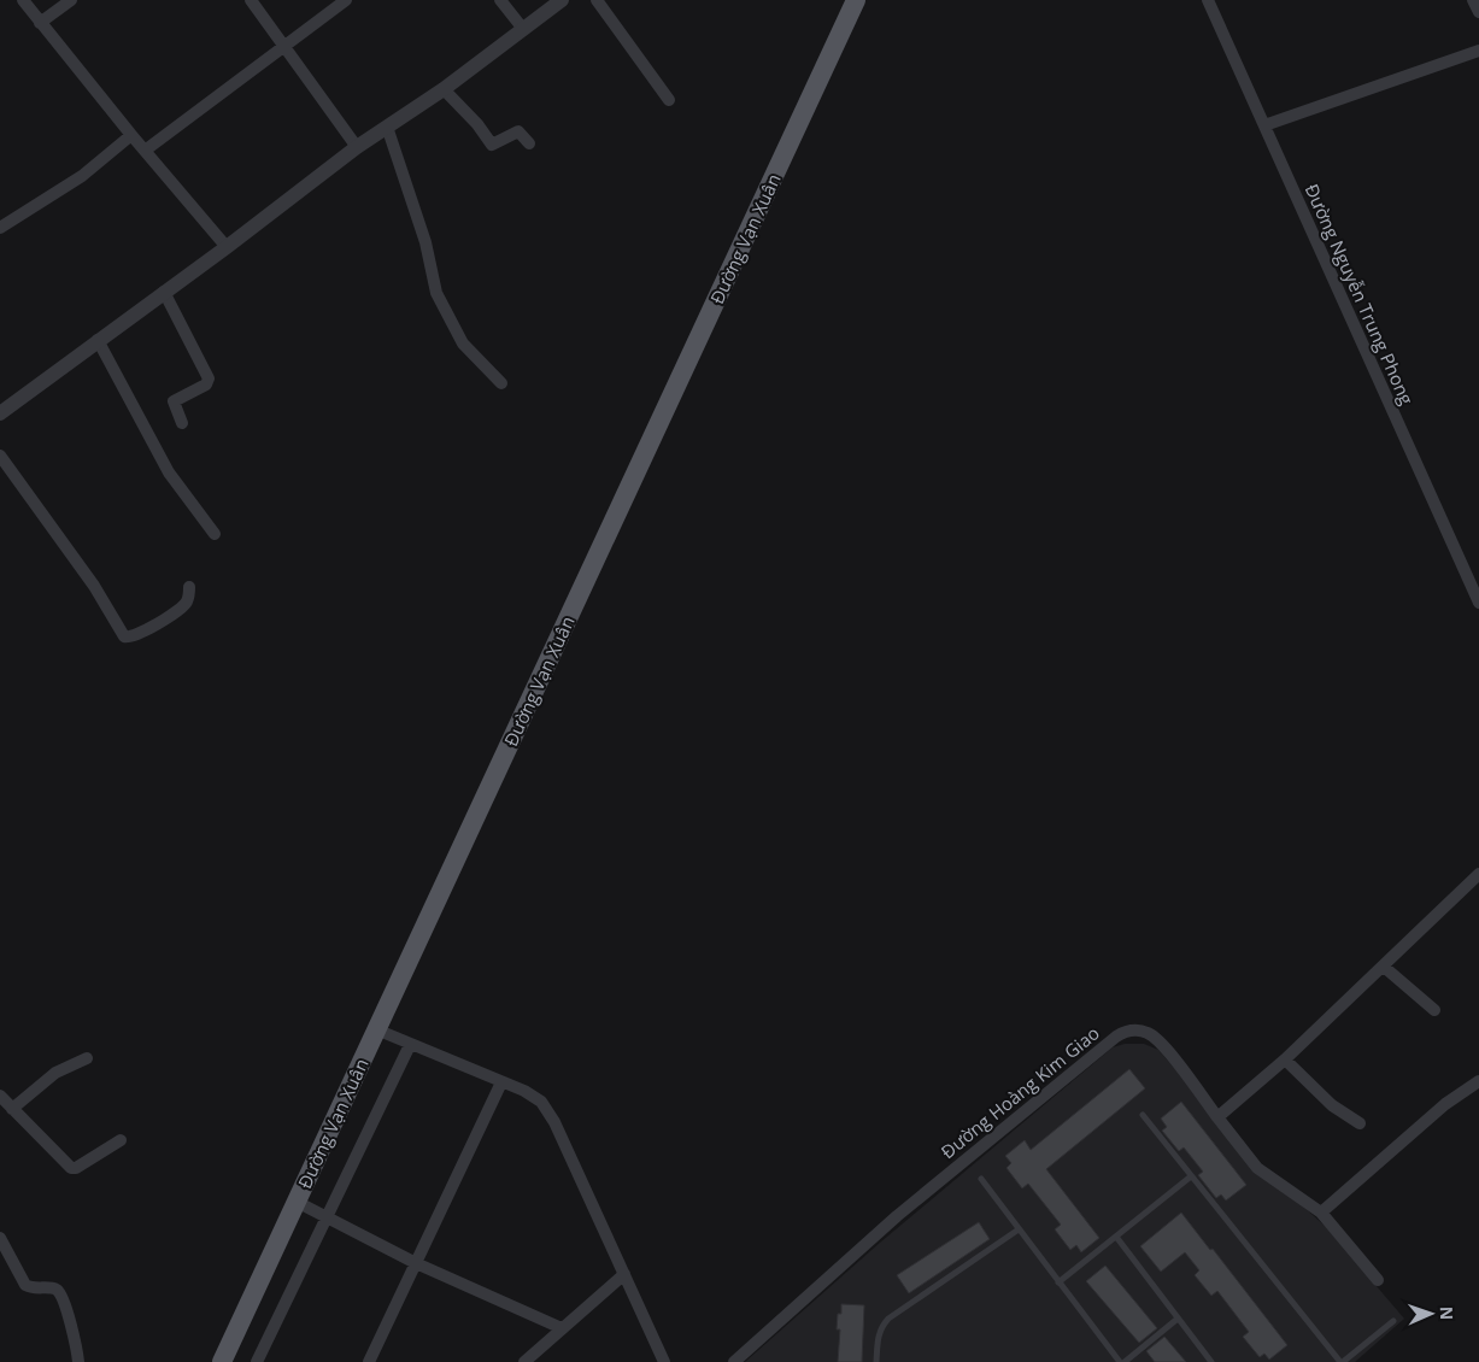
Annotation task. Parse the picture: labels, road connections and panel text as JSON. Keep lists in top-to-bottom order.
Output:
{
  "streets": {
    "main road": ["Đường Vạn Xuân"],
    "street": ["Đường Nguyễn Trung Phong", "Đường Hoàng Kim Giao"]
  },
  "north": "right"
}
